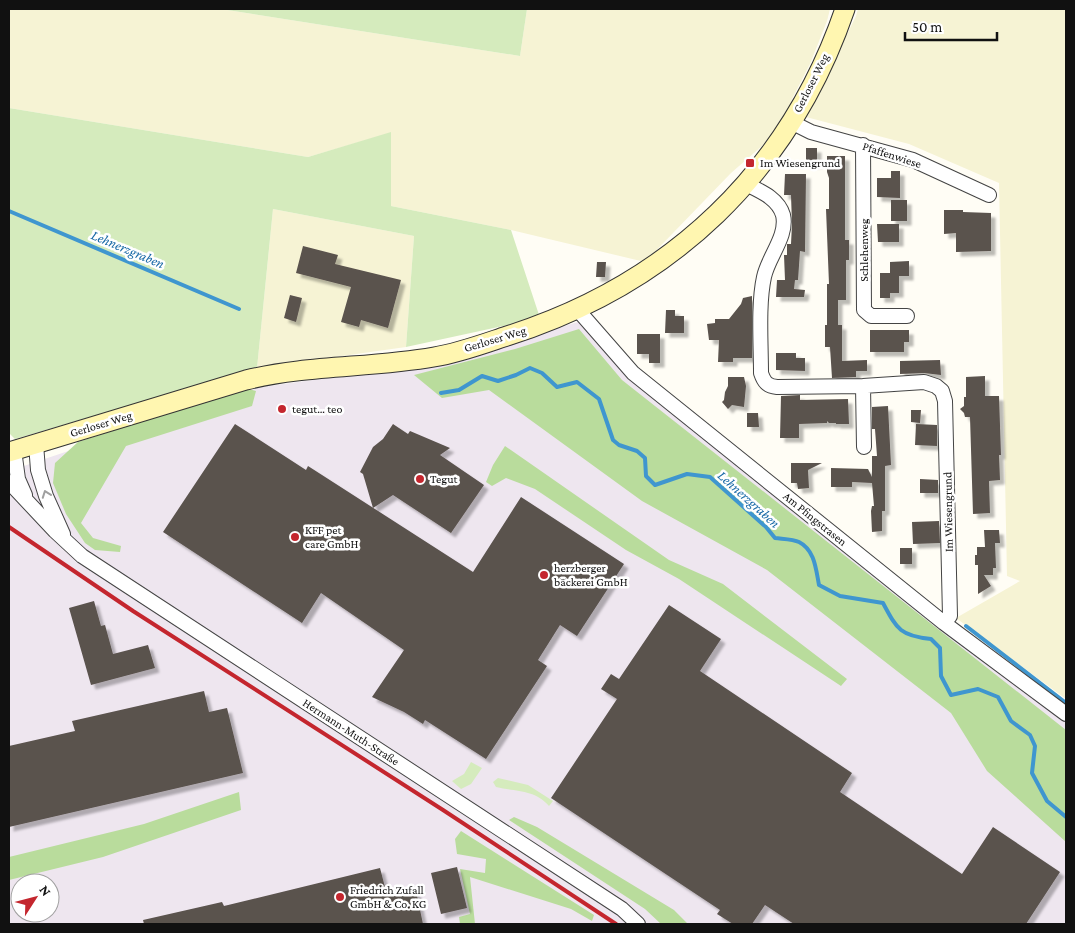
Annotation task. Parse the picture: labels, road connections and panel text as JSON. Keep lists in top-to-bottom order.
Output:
{
  "streets": {
    "street": [
      "Gerloser Weg",
      "Pfaffenwiese",
      "Schlehenweg",
      "Im Wiesengrund",
      "Am Pfingstrasen",
      "Hermann-Muth-Straße"
    ]
  },
  "crossings": [
    ["Gerloser Weg", "Pfaffenwiese"],
    ["Gerloser Weg", "Im Wiesengrund"],
    ["Gerloser Weg", "Am Pfingstrasen"],
    ["Gerloser Weg", "Hermann-Muth-Straße"],
    ["Pfaffenwiese", "Schlehenweg"],
    ["Im Wiesengrund", "Am Pfingstrasen"]
  ],
  "water": ["Lehnerzgraben"],
  "places": {
    "transit": ["Im Wiesengrund"],
    "other": [
      "tegut… teo",
      "Tegut",
      "KFF pet care GmbH",
      "herzberger bäckerei GmbH",
      "Friedrich Zufall GmbH & Co. KG"
    ]
  },
  "scale_bar": "50 m",
  "north": "top right"
}
